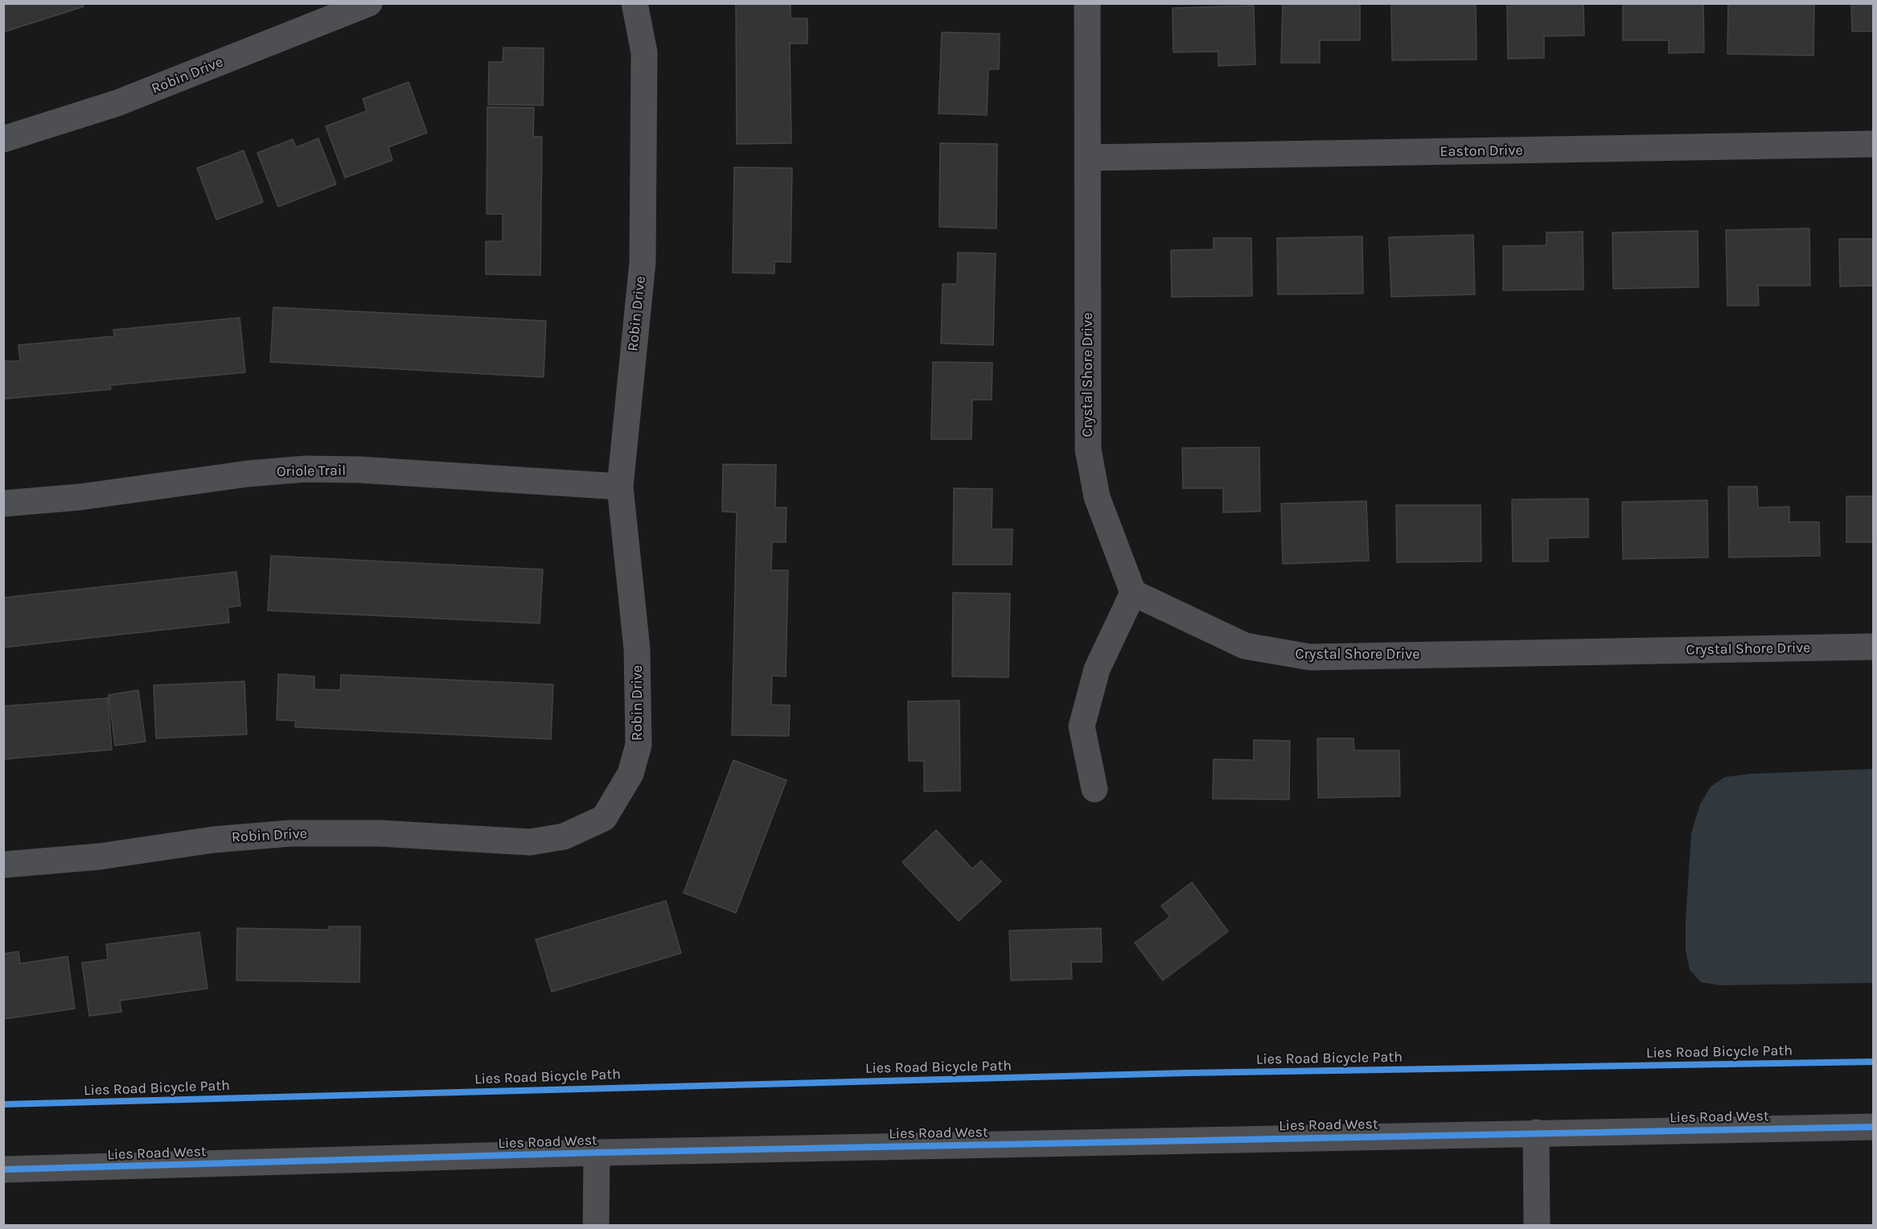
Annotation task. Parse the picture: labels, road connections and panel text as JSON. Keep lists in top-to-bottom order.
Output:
{
  "streets": {
    "street": [
      "Robin Drive",
      "Easton Drive",
      "Crystal Shore Drive",
      "Oriole Trail",
      "Lies Road West"
    ],
    "cycle path": ["Lies Road Bicycle Path"]
  },
  "crossings": [
    ["Robin Drive", "Oriole Trail"],
    ["Easton Drive", "Crystal Shore Drive"]
  ]
}
